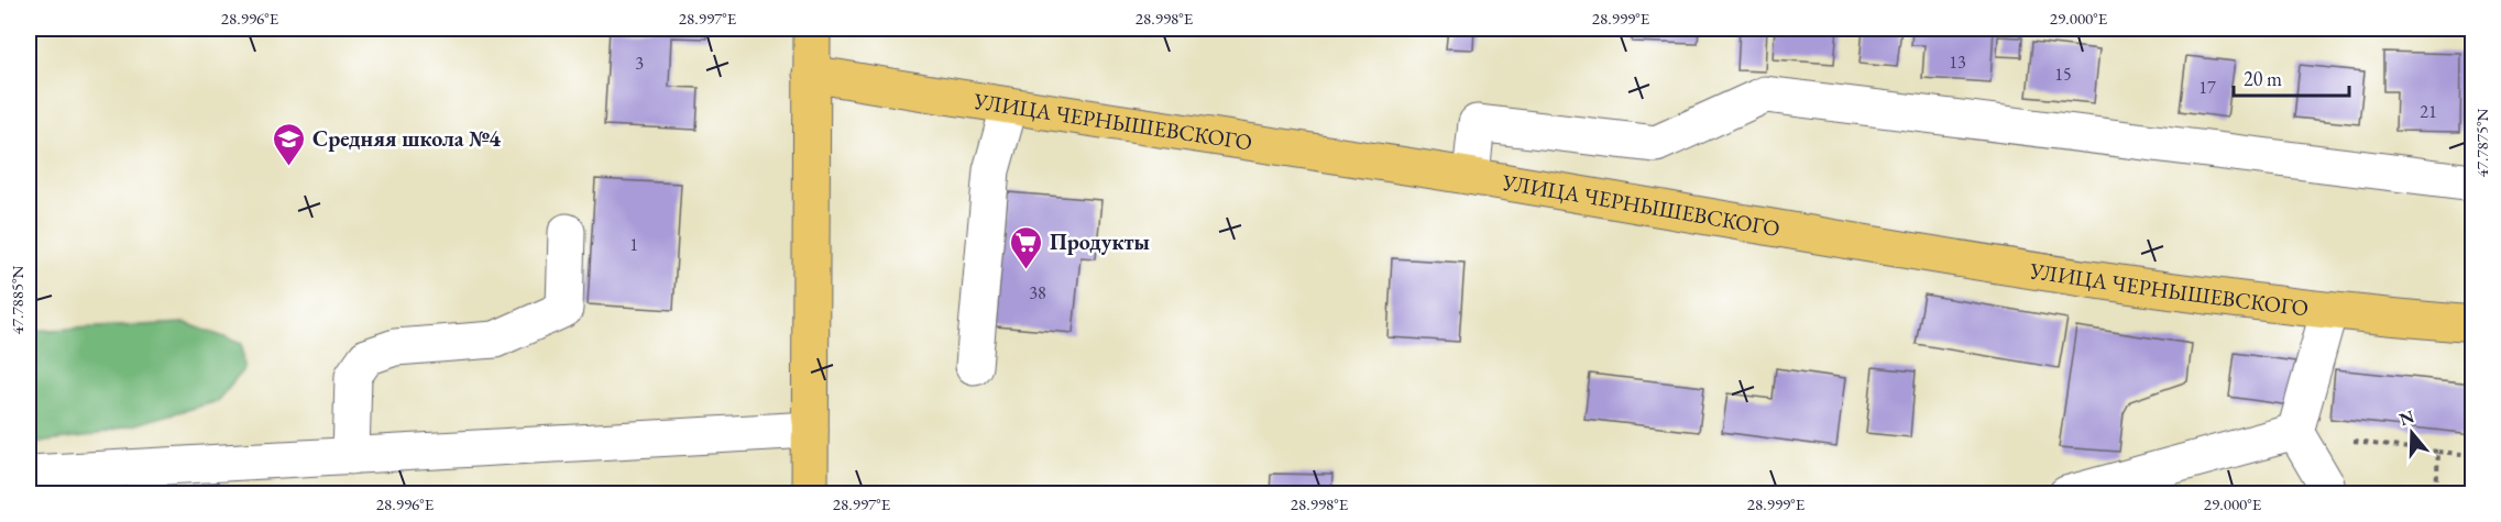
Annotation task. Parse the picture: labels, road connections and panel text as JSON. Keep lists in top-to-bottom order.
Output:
{
  "streets": {
    "main road": ["УЛИЦА ЧЕРНЫШЕВСКОГО"]
  },
  "places": {
    "school or university": ["Средняя школа №4"],
    "supermarket": ["Продукты"]
  },
  "house_numbers": [
    "13",
    "3",
    "15",
    "17",
    "21",
    "1",
    "38"
  ],
  "scale_bar": "20 m",
  "north": "top",
  "coordinates": [
    "28.996°E",
    "28.997°E",
    "28.998°E",
    "28.999°E",
    "29.000°E",
    "47.7875°N",
    "47.7885°N"
  ]
}
